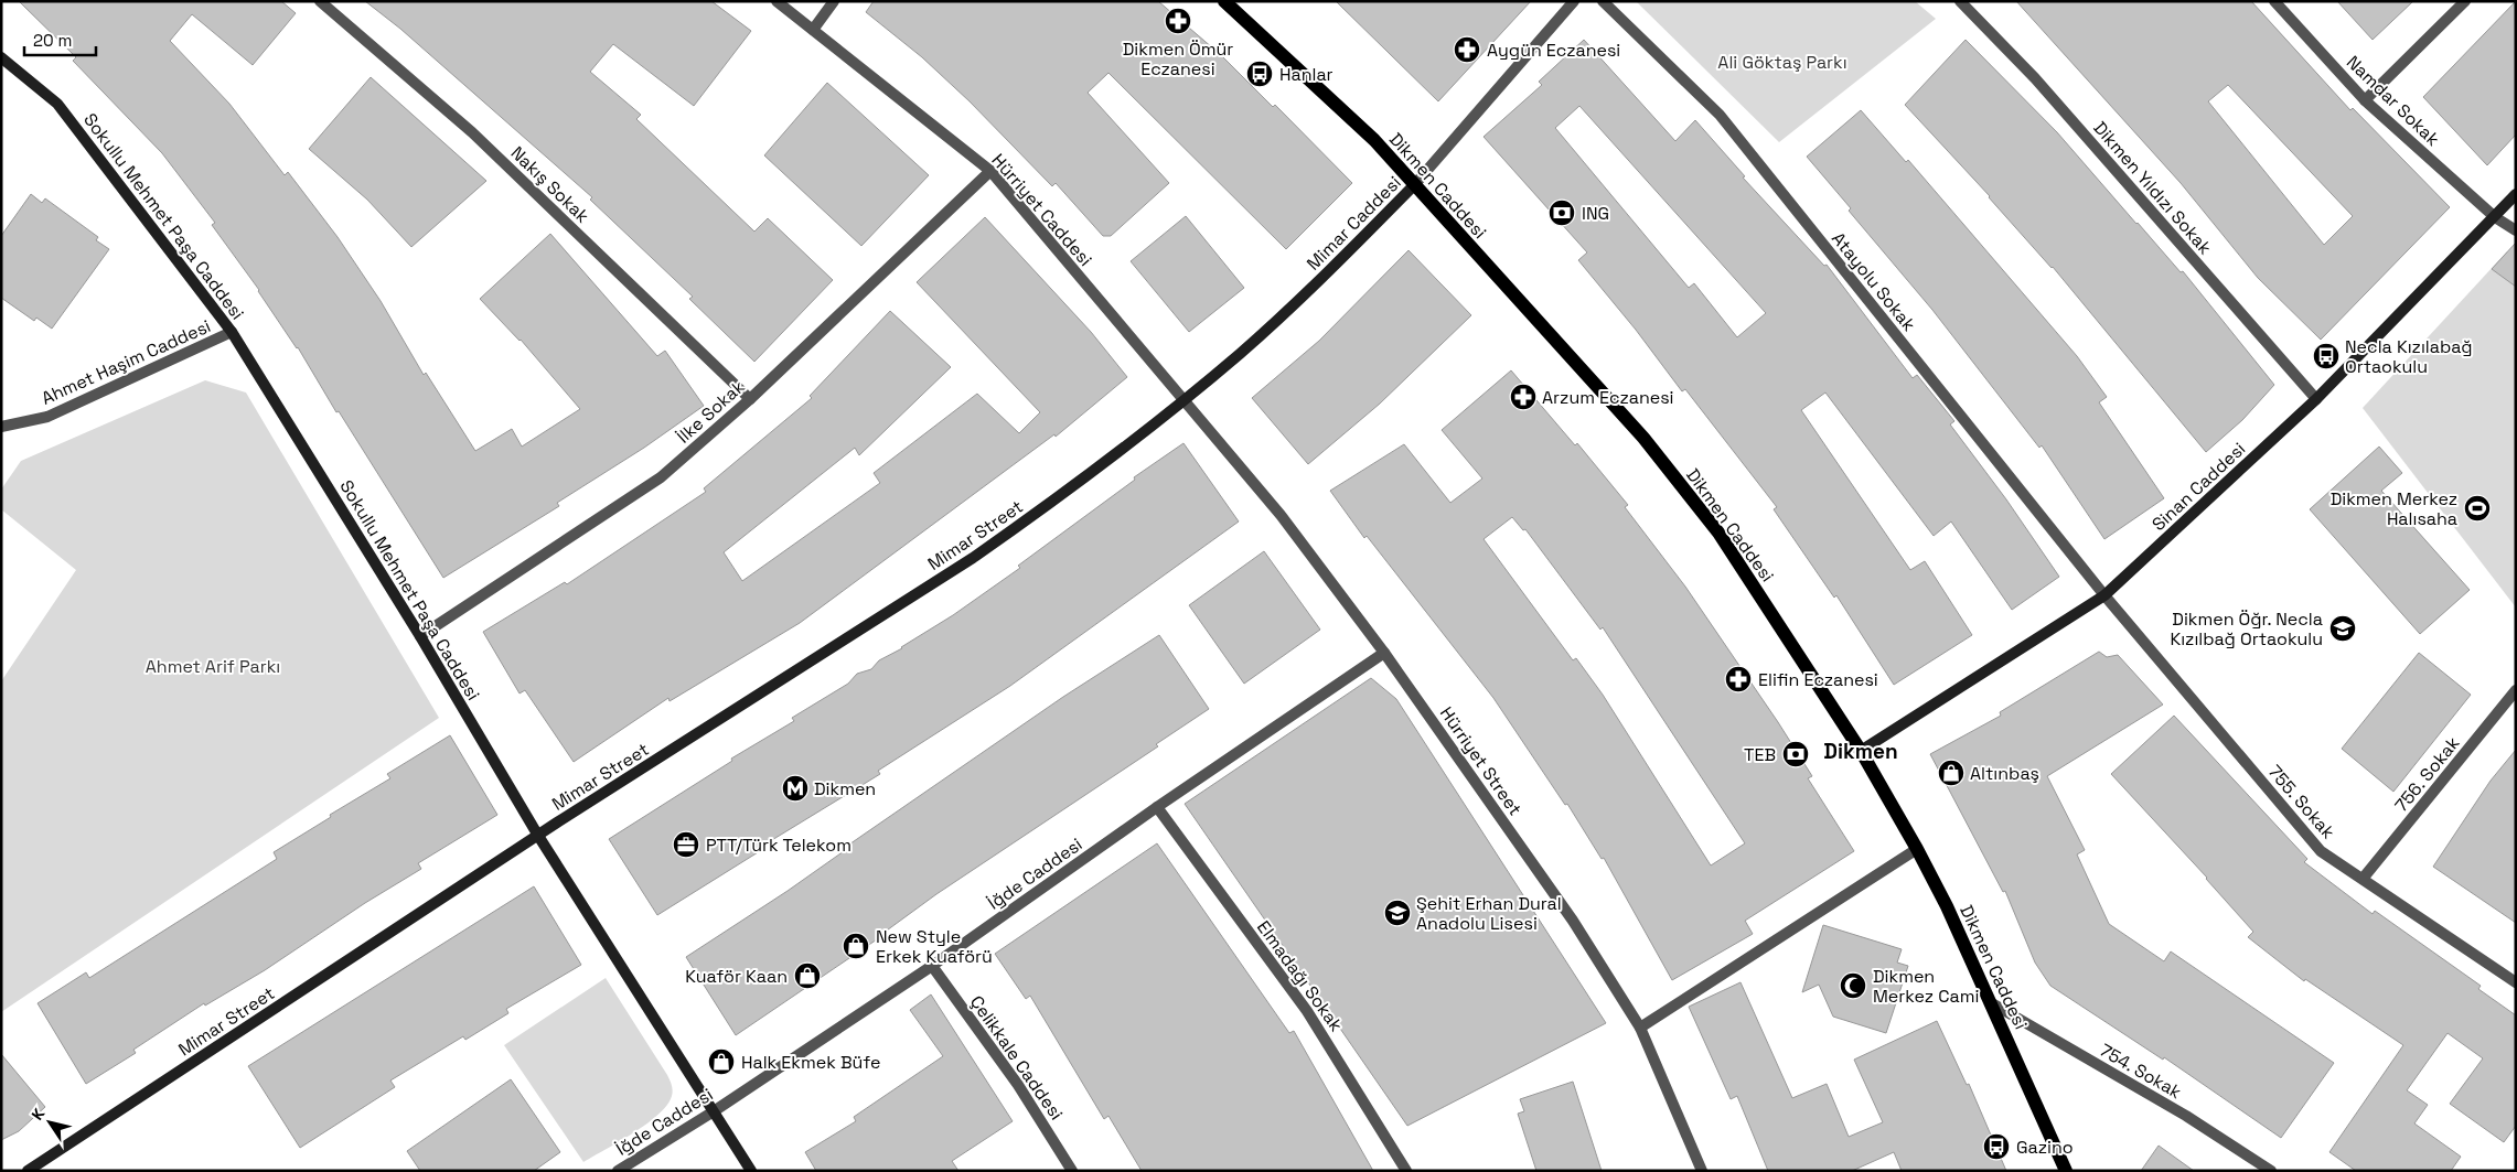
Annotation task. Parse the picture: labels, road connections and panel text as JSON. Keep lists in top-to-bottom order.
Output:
{
  "streets": {
    "main road": [
      "Dikmen Caddesi",
      "Sokullu Mehmet Paşa Caddesi",
      "Mimar Caddesi",
      "Sinan Caddesi",
      "Mimar Street"
    ],
    "street": [
      "Namdar Sokak",
      "Nakış Sokak",
      "Dikmen Yıldızı Sokak",
      "Hürriyet Caddesi",
      "Atayolu Sokak",
      "Ahmet Haşim Caddesi",
      "İlke Sokak",
      "Hürriyet Street",
      "756. Sokak",
      "755. Sokak",
      "İğde Caddesi",
      "Elmadağı Sokak",
      "Çelikkale Caddesi",
      "754. Sokak"
    ]
  },
  "crossings": [
    ["Namdar Sokak", "Sinan Caddesi"],
    ["Nakış Sokak", "İlke Sokak"],
    ["Dikmen Caddesi", "Mimar Caddesi"],
    ["Dikmen Caddesi", "Sinan Caddesi"],
    ["Dikmen Caddesi", "754. Sokak"],
    ["Dikmen Yıldızı Sokak", "Sinan Caddesi"],
    ["Hürriyet Caddesi", "Mimar Caddesi"],
    ["Hürriyet Caddesi", "İlke Sokak"],
    ["Hürriyet Caddesi", "Mimar Street"],
    ["Hürriyet Caddesi", "Hürriyet Street"],
    ["Sokullu Mehmet Paşa Caddesi", "Ahmet Haşim Caddesi"],
    ["Sokullu Mehmet Paşa Caddesi", "İlke Sokak"],
    ["Sokullu Mehmet Paşa Caddesi", "Mimar Street"],
    ["Sokullu Mehmet Paşa Caddesi", "İğde Caddesi"],
    ["Mimar Caddesi", "Mimar Street"],
    ["Mimar Caddesi", "Hürriyet Street"],
    ["Atayolu Sokak", "Sinan Caddesi"],
    ["Atayolu Sokak", "755. Sokak"],
    ["Sinan Caddesi", "755. Sokak"],
    ["Mimar Street", "Hürriyet Street"],
    ["Hürriyet Street", "İğde Caddesi"],
    ["756. Sokak", "755. Sokak"],
    ["İğde Caddesi", "Elmadağı Sokak"],
    ["İğde Caddesi", "Çelikkale Caddesi"]
  ],
  "districts": ["Dikmen"],
  "parks": ["Ali Göktaş Parkı", "Ahmet Arif Parkı"],
  "places": {
    "pharmacy": [
      "Dikmen Ömür Eczanesi",
      "Aygün Eczanesi",
      "Arzum Eczanesi",
      "Elifin Eczanesi"
    ],
    "bus stop": ["Hanlar", "Necla Kızılabağ Ortaokulu", "Gazino"],
    "bank": ["ING", "TEB"],
    "sports": ["Dikmen Merkez Halısaha"],
    "school or university": ["Dikmen Öğr. Necla Kızılbağ Ortaokulu", "Şehit Erhan Dural Anadolu Lisesi"],
    "shop": [
      "Altınbaş",
      "New Style Erkek Kuaförü",
      "Kuaför Kaan",
      "Halk Ekmek Büfe"
    ],
    "metro station": ["Dikmen"],
    "office": ["PTT/Türk Telekom"],
    "mosque": ["Dikmen Merkez Cami"]
  },
  "scale_bar": "20 m",
  "north": "top left"
}
